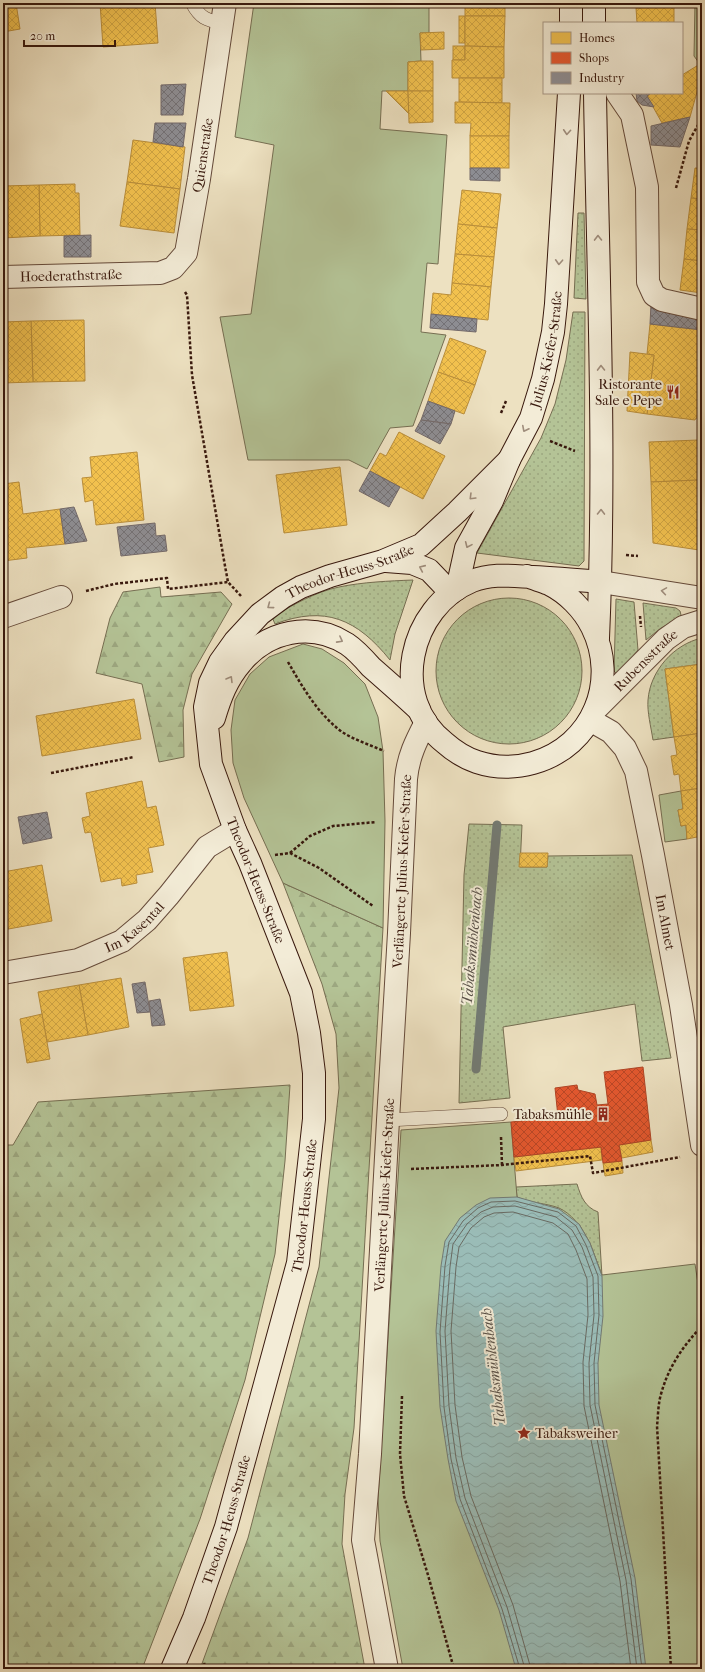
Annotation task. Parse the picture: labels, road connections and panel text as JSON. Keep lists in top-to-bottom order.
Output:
{
  "streets": {
    "street": [
      "Quienstraße",
      "Hoederathstraße",
      "Julius-Kiefer-Straße",
      "Theodor-Heuss-Straße",
      "Rubensstraße",
      "Verlängerte Julius-Kiefer-Straße",
      "Im Almet",
      "Im Kasental"
    ]
  },
  "crossings": [
    ["Quienstraße", "Hoederathstraße"],
    ["Julius-Kiefer-Straße", "Theodor-Heuss-Straße"],
    ["Theodor-Heuss-Straße", "Verlängerte Julius-Kiefer-Straße"],
    ["Theodor-Heuss-Straße", "Im Kasental"],
    ["Rubensstraße", "Im Almet"]
  ],
  "water": ["Tabaksmühlenbach"],
  "places": {
    "restaurant": ["Ristorante Sale e Pepe"],
    "building": ["Tabaksmühle"],
    "place": ["Tabaksweiher"]
  },
  "legend": ["Homes", "Shops", "Industry"],
  "scale_bar": "20 m"
}
